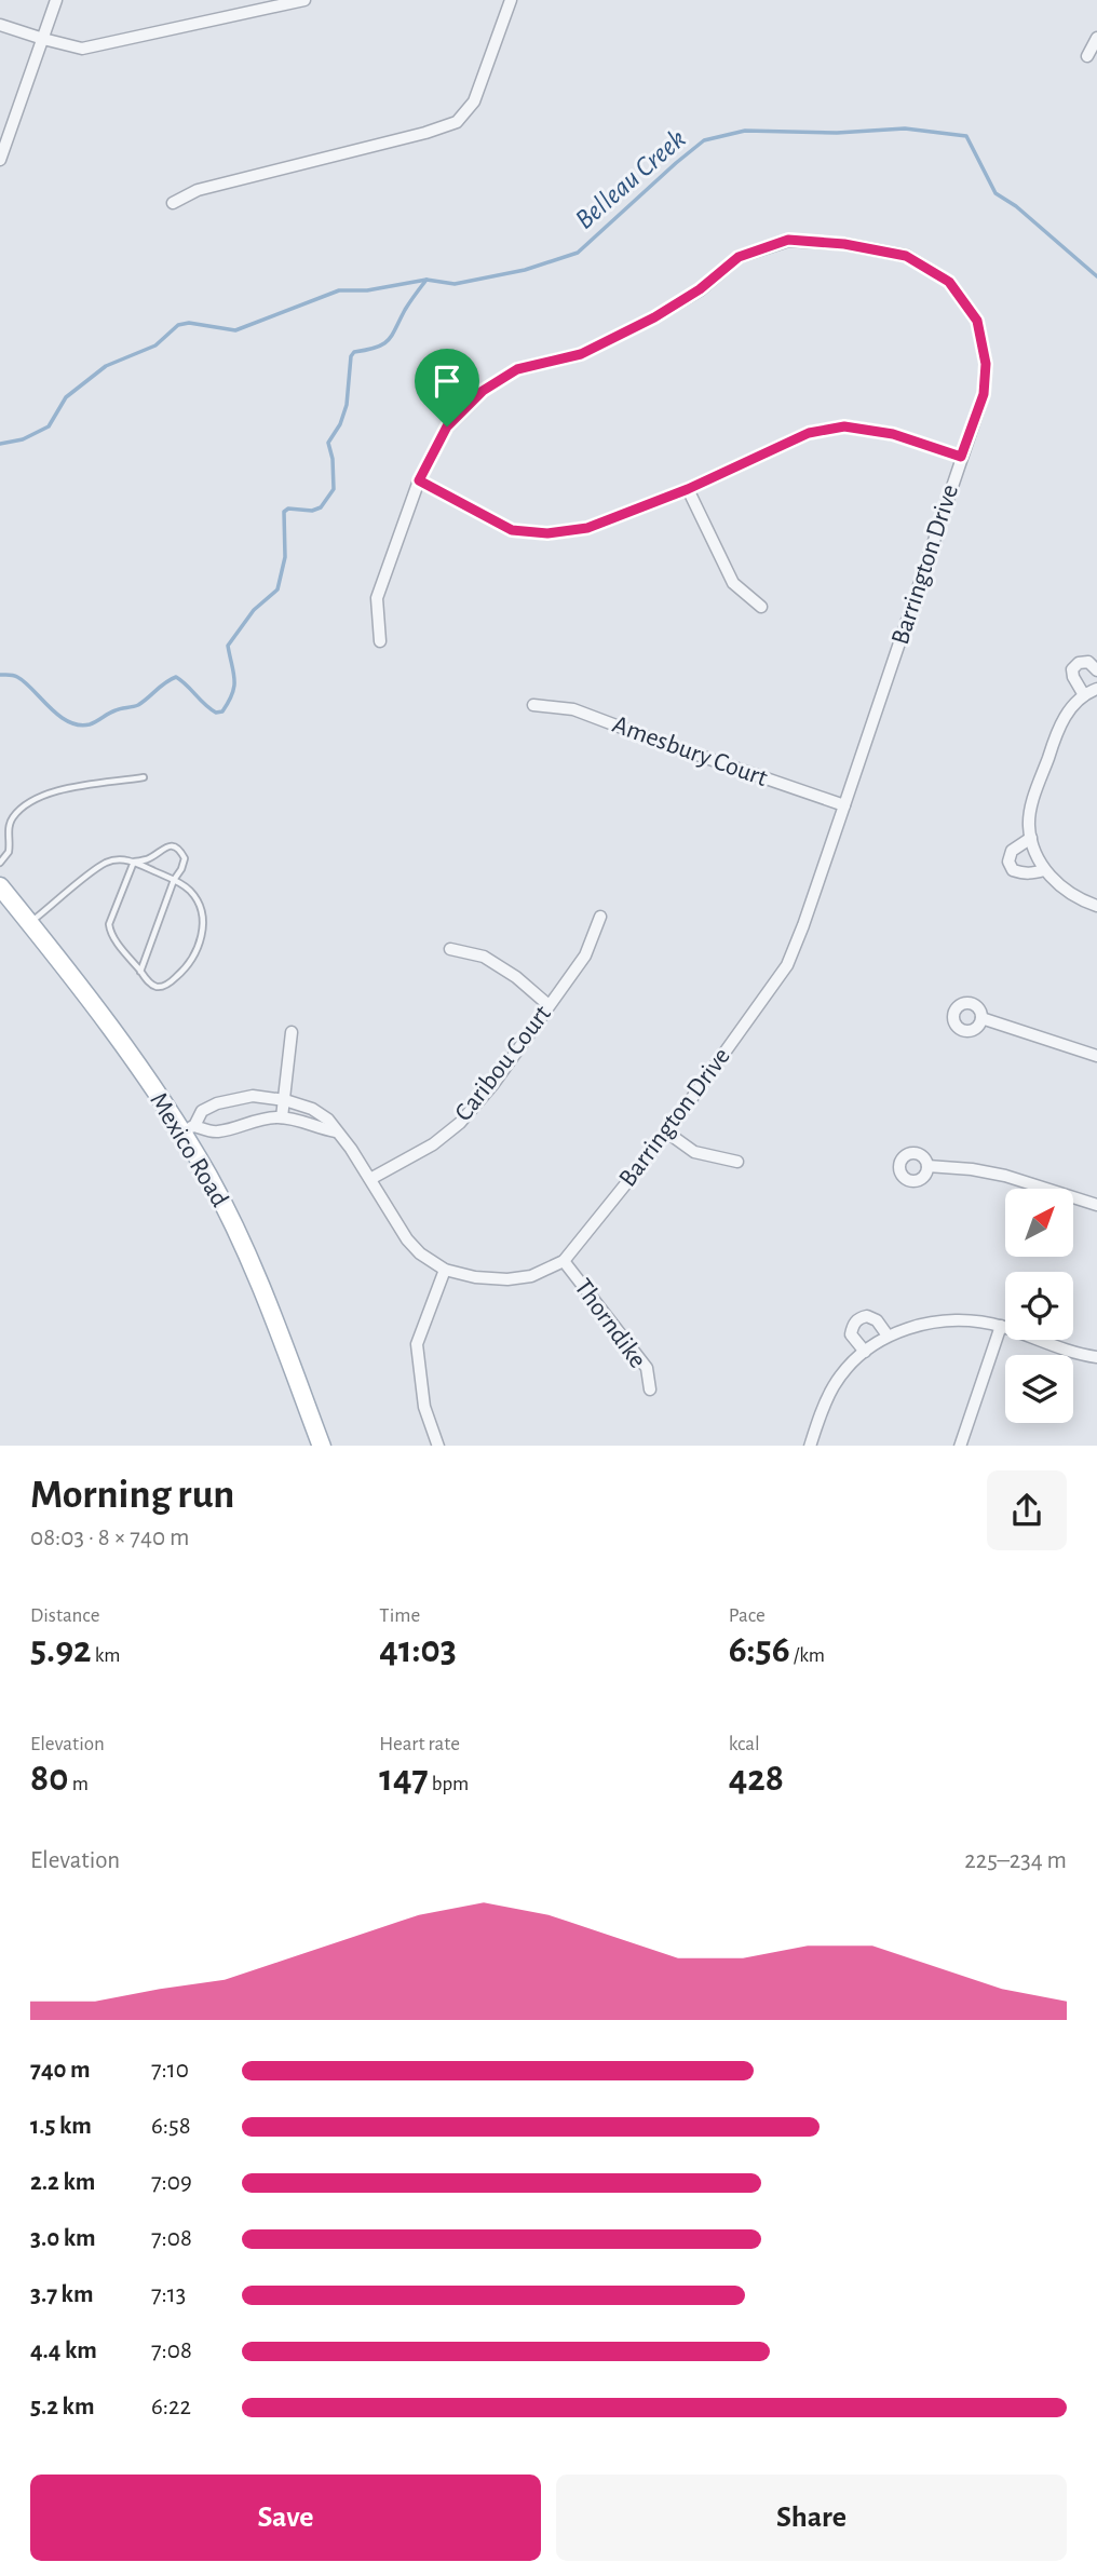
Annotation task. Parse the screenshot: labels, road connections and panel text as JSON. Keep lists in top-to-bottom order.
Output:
{
  "streets": {
    "main road": ["Mexico Road"],
    "street": [
      "Barrington Drive",
      "Amesbury Court",
      "Caribou Court",
      "Thorndike"
    ]
  },
  "crossings": [
    ["Barrington Drive", "Amesbury Court"],
    ["Barrington Drive", "Caribou Court"],
    ["Barrington Drive", "Mexico Road"],
    ["Barrington Drive", "Thorndike"]
  ],
  "water": ["Belleau Creek"],
  "north": "top right",
  "page": {
    "heading": ["Morning run", "08:03 · 8 × 740 m"],
    "stats": [
      ["Distance", "5.92 km"],
      ["Time", "41:03"],
      ["Pace", "6:56 /km"],
      ["Elevation", "80 m"],
      ["Heart rate", "147 bpm"],
      ["kcal", "428"]
    ],
    "chart": ["Elevation", "225–234 m"],
    "list": [
      {
        "name": "740 m",
        "note": "7:10"
      },
      {
        "name": "1.5 km",
        "note": "6:58"
      },
      {
        "name": "2.2 km",
        "note": "7:09"
      },
      {
        "name": "3.0 km",
        "note": "7:08"
      },
      {
        "name": "3.7 km",
        "note": "7:13"
      },
      {
        "name": "4.4 km",
        "note": "7:08"
      },
      {
        "name": "5.2 km",
        "note": "6:22"
      }
    ],
    "buttons": ["Save", "Share"]
  }
}
